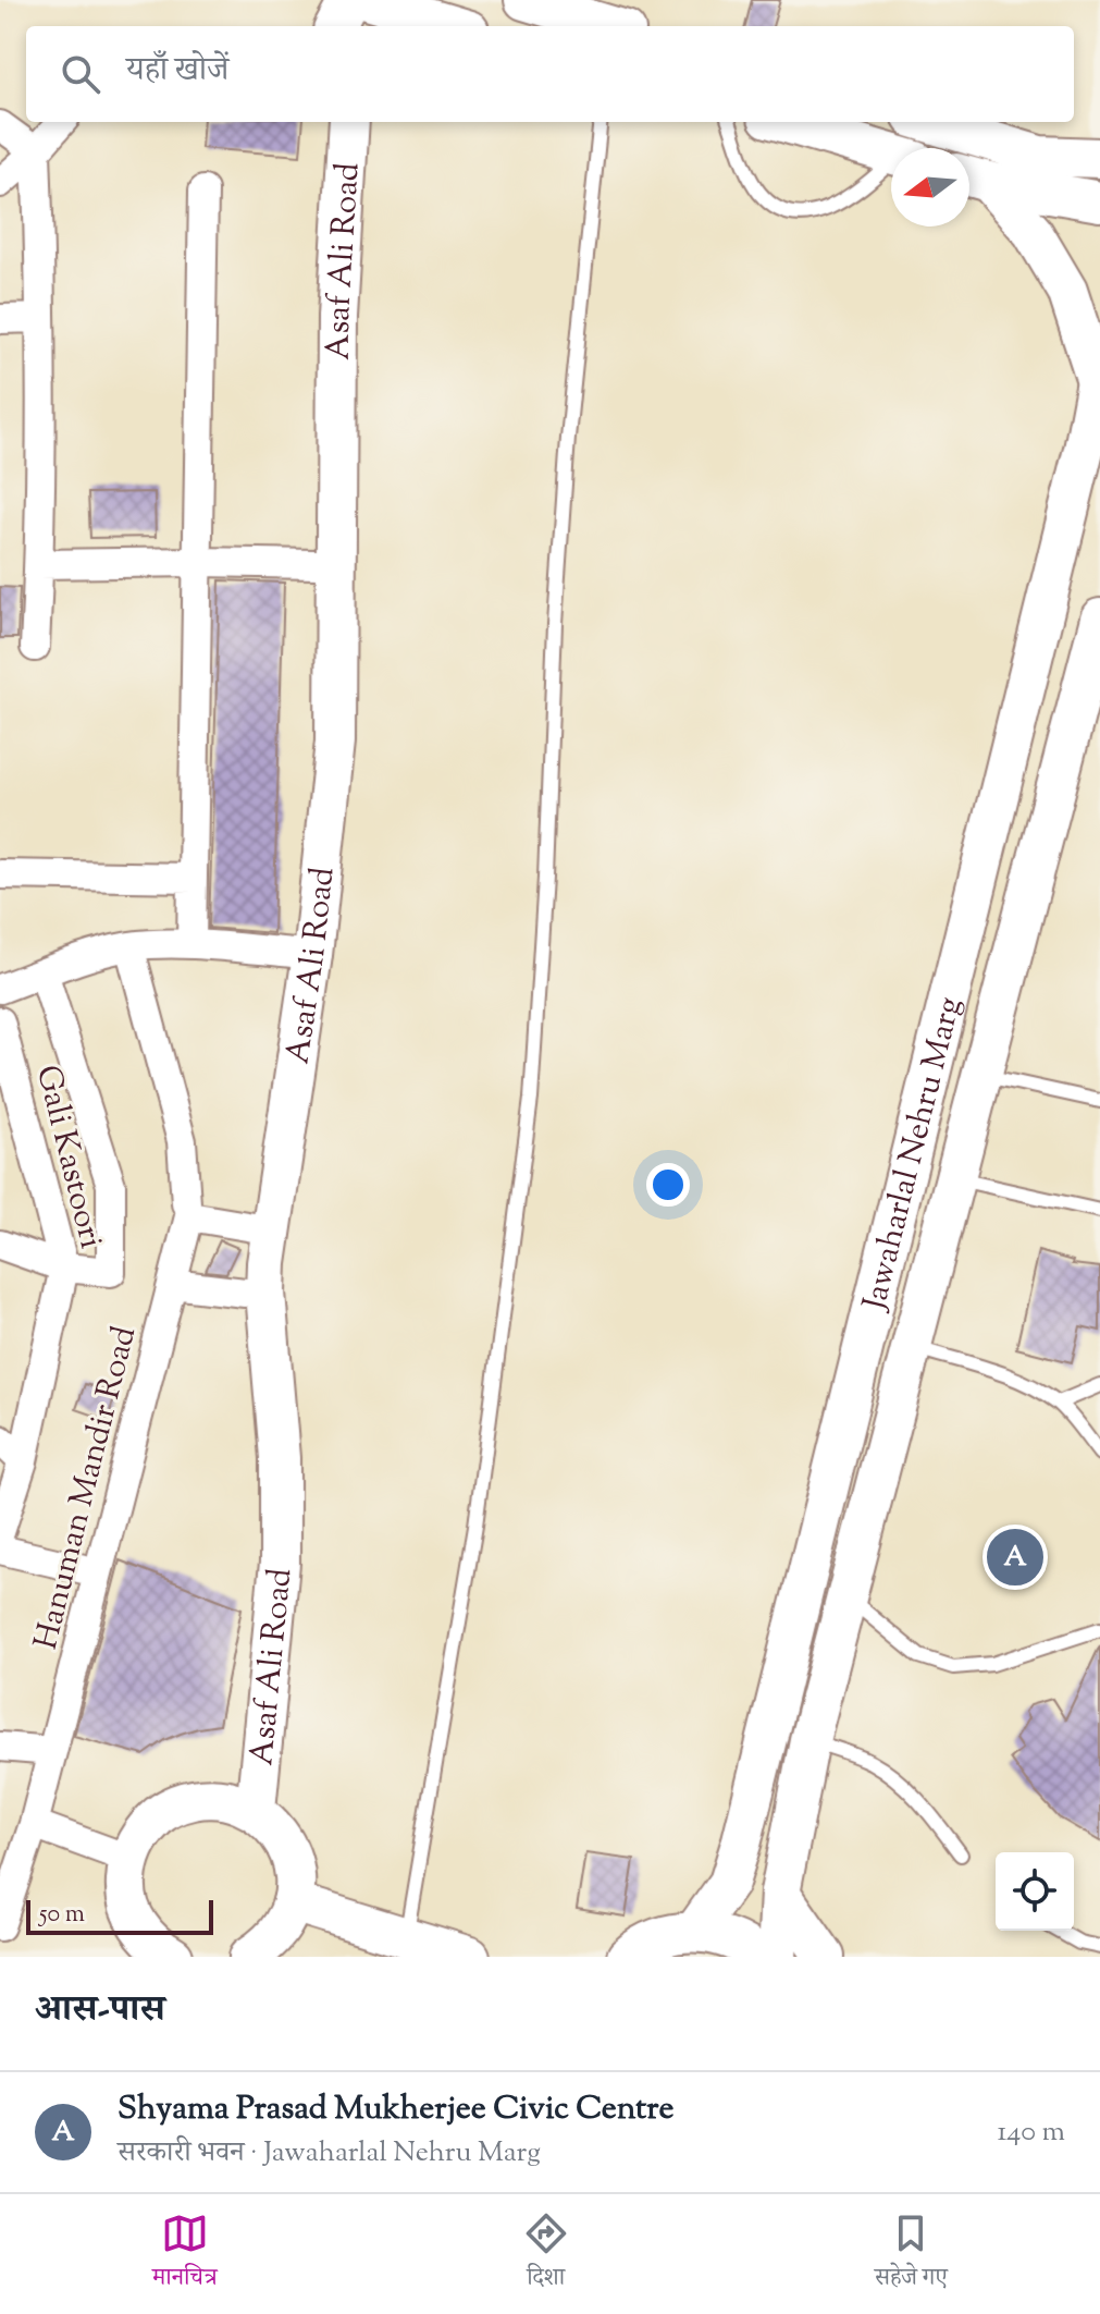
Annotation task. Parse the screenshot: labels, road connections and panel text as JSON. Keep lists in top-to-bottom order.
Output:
{
  "streets": {
    "main road": ["Asaf Ali Road", "Jawaharlal Nehru Marg"],
    "street": ["Gali Kastoori", "Hanuman Mandir Road"]
  },
  "scale_bar": "50 m",
  "north": "left",
  "page": {
    "search": "यहाँ खोजें",
    "pins": "A",
    "scale": "50 m",
    "heading": "आस-पास",
    "list": [
      {
        "mark": "A",
        "name": "Shyama Prasad Mukherjee Civic Centre",
        "note": "सरकारी भवन · Jawaharlal Nehru Marg",
        "value": "140 m"
      }
    ],
    "nav": ["मानचित्र", "दिशा", "सहेजे गए"]
  }
}
